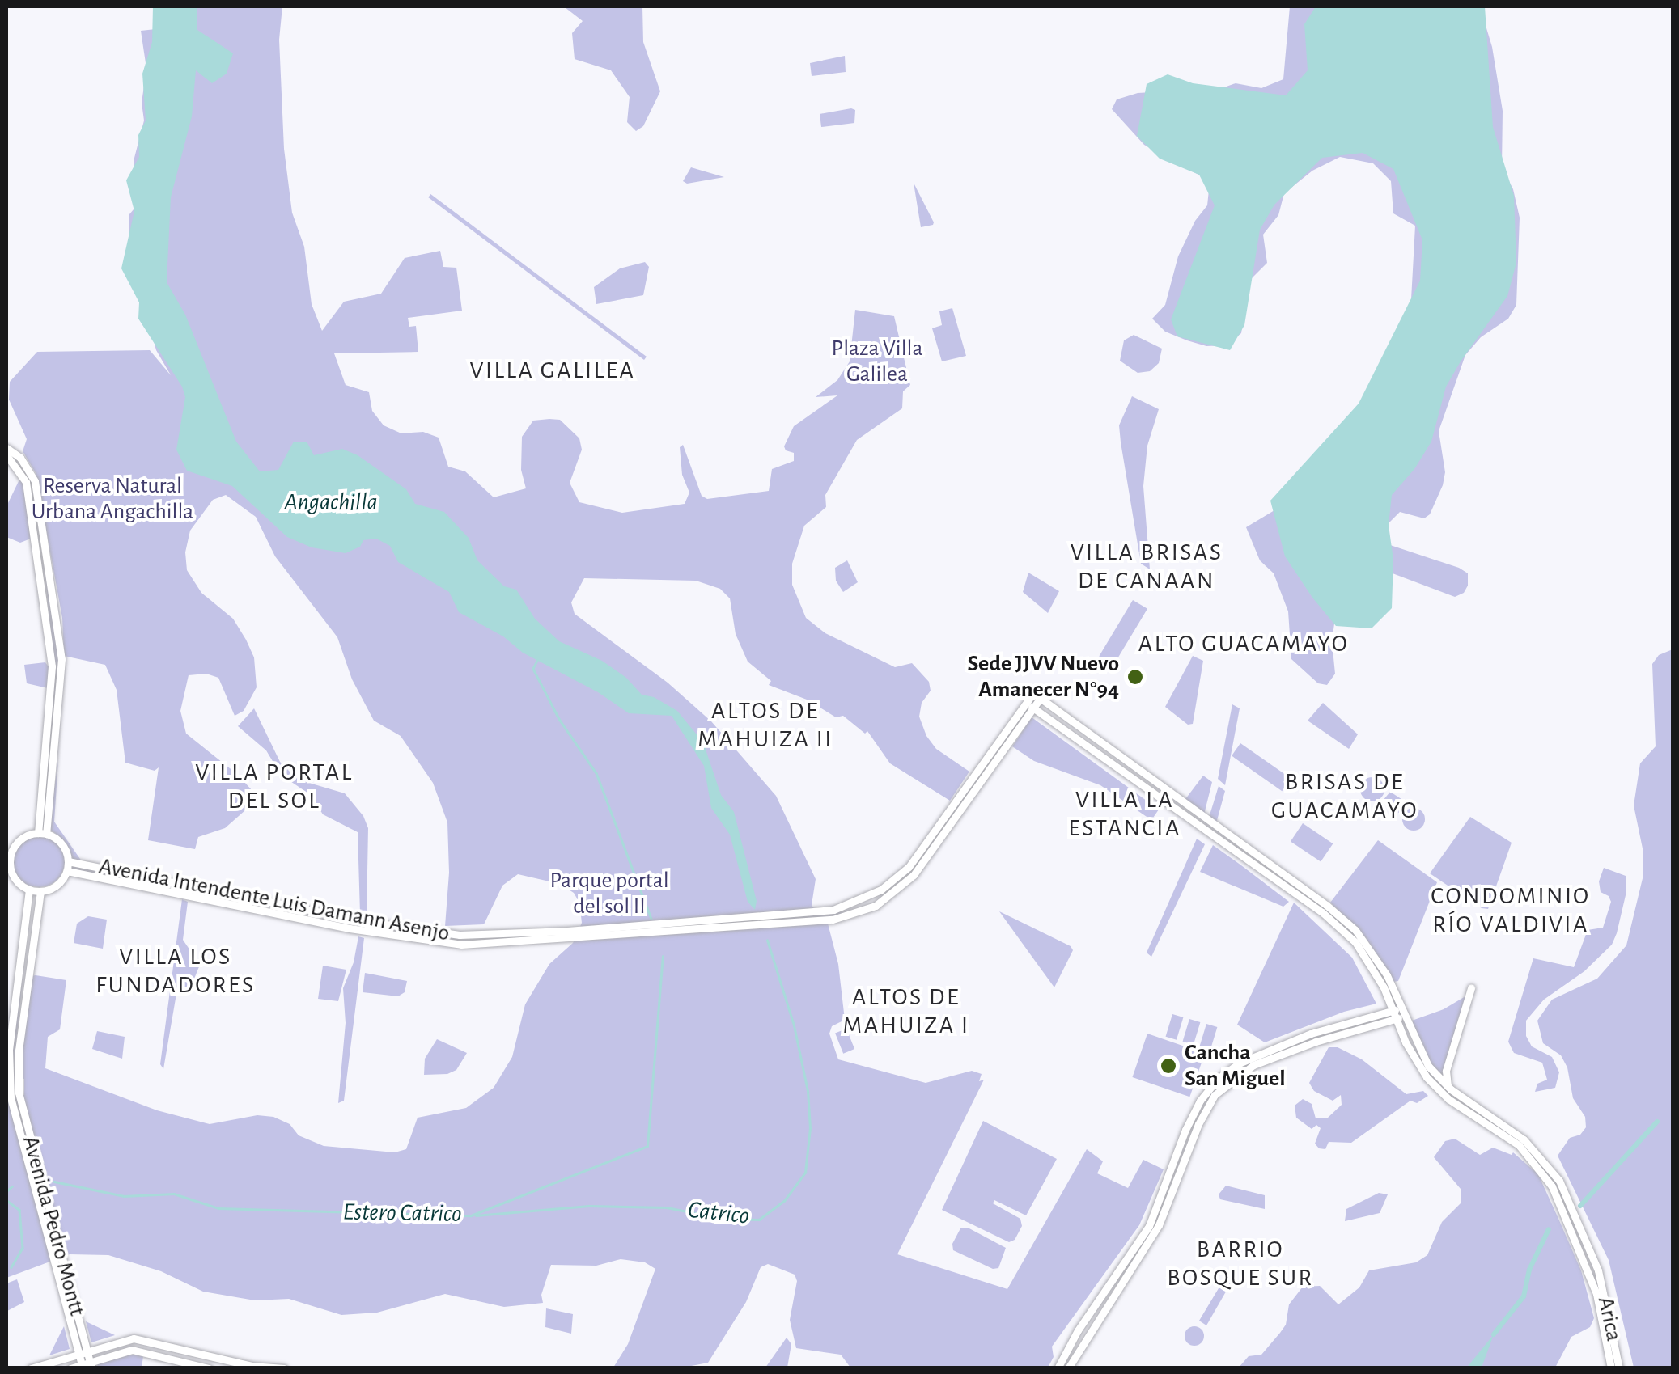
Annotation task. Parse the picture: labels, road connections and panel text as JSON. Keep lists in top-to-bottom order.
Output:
{
  "streets": {
    "main road": ["Avenida Intendente Luis Damann Asenjo", "Avenida Pedro Montt", "Arica"]
  },
  "crossings": [
    ["Avenida Intendente Luis Damann Asenjo", "Avenida Pedro Montt"]
  ],
  "districts": [
    "VILLA GALILEA",
    "VILLA BRISAS DE CANAAN",
    "ALTO GUACAMAYO",
    "ALTOS DE MAHUIZA II",
    "VILLA PORTAL DEL SOL",
    "BRISAS DE GUACAMAYO",
    "VILLA LA ESTANCIA",
    "CONDOMINIO RÍO VALDIVIA",
    "VILLA LOS FUNDADORES",
    "ALTOS DE MAHUIZA I",
    "BARRIO BOSQUE SUR"
  ],
  "water": ["Angachilla", "Estero Catrico", "Catrico"],
  "parks": ["Plaza Villa Galilea", "Reserva Natural Urbana Angachilla", "Parque portal del sol II"],
  "places": ["Sede JJVV Nuevo Amanecer N°94", "Cancha San Miguel"]
}
